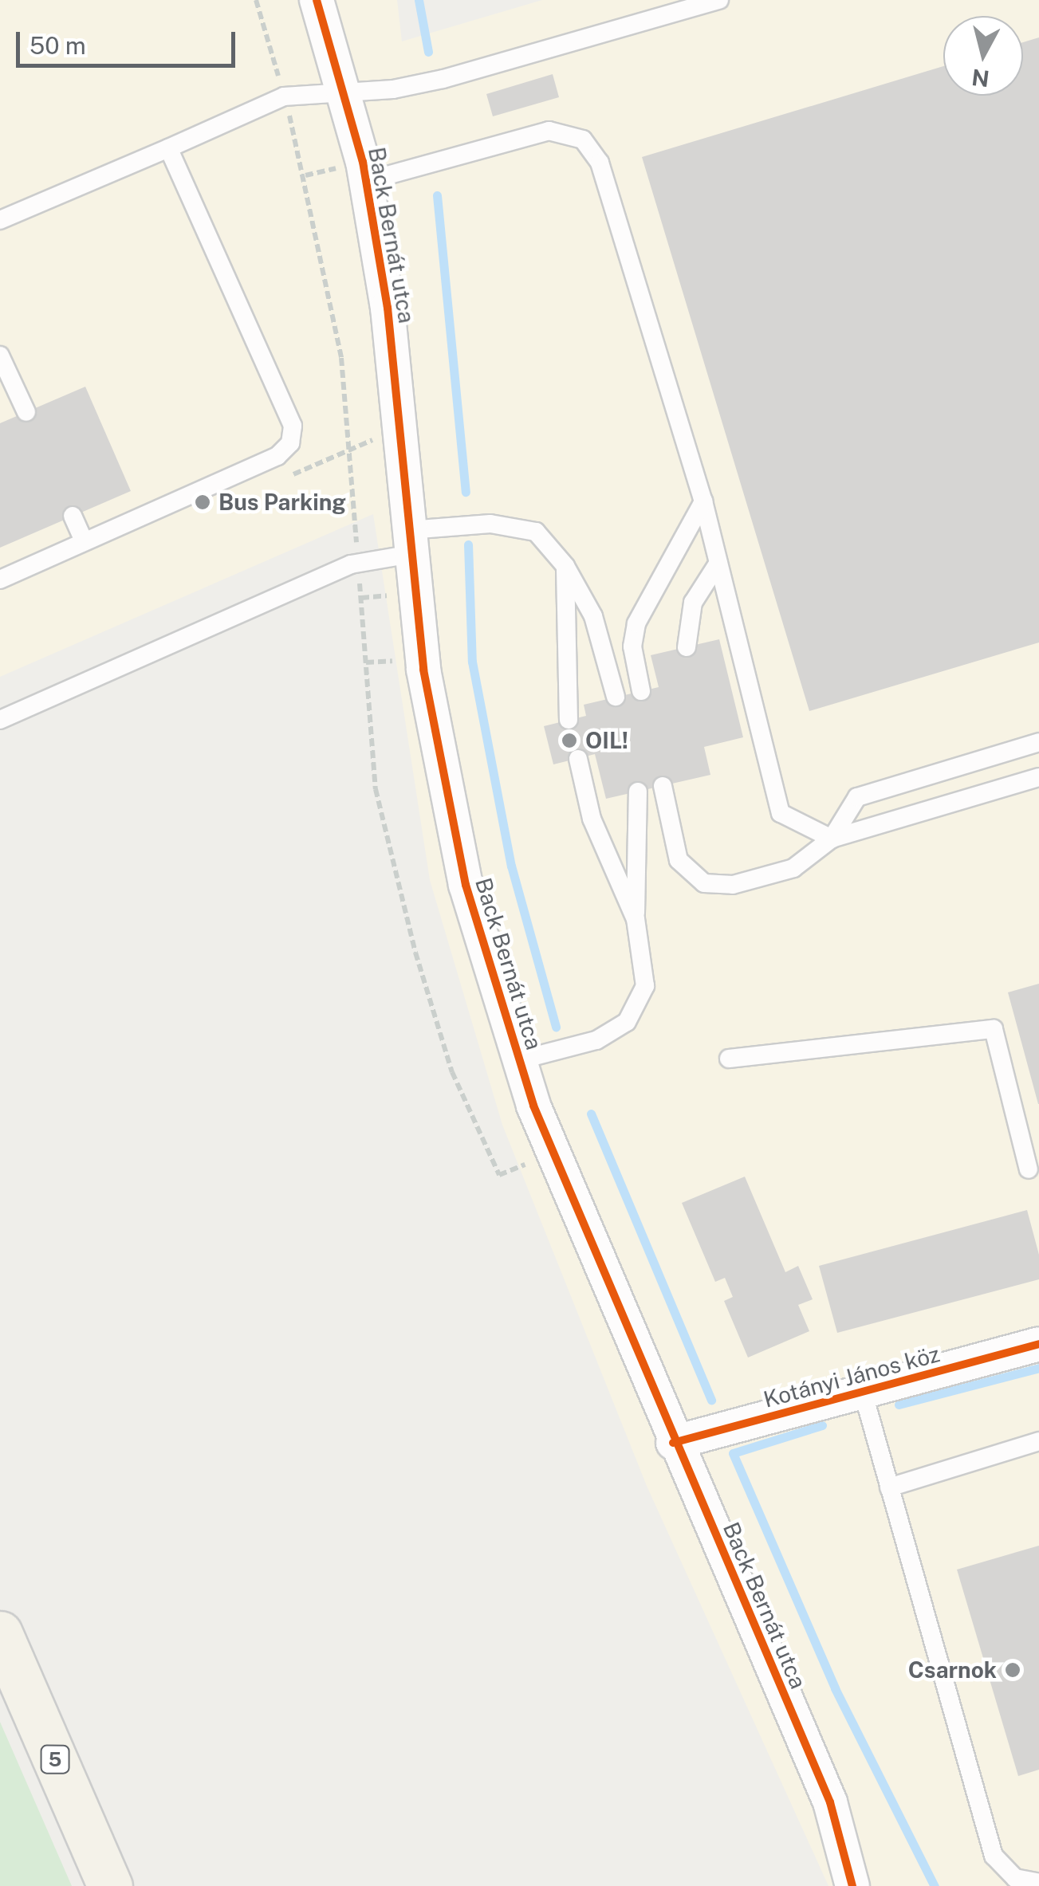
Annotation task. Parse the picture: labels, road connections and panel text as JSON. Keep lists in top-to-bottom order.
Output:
{
  "streets": {
    "main road": ["5"],
    "street": ["Back Bernát utca", "Kotányi János köz"]
  },
  "crossings": [
    ["Back Bernát utca", "Kotányi János köz"]
  ],
  "places": ["Bus Parking", "OIL!", "Csarnok"],
  "scale_bar": "50 m",
  "north": "bottom"
}
